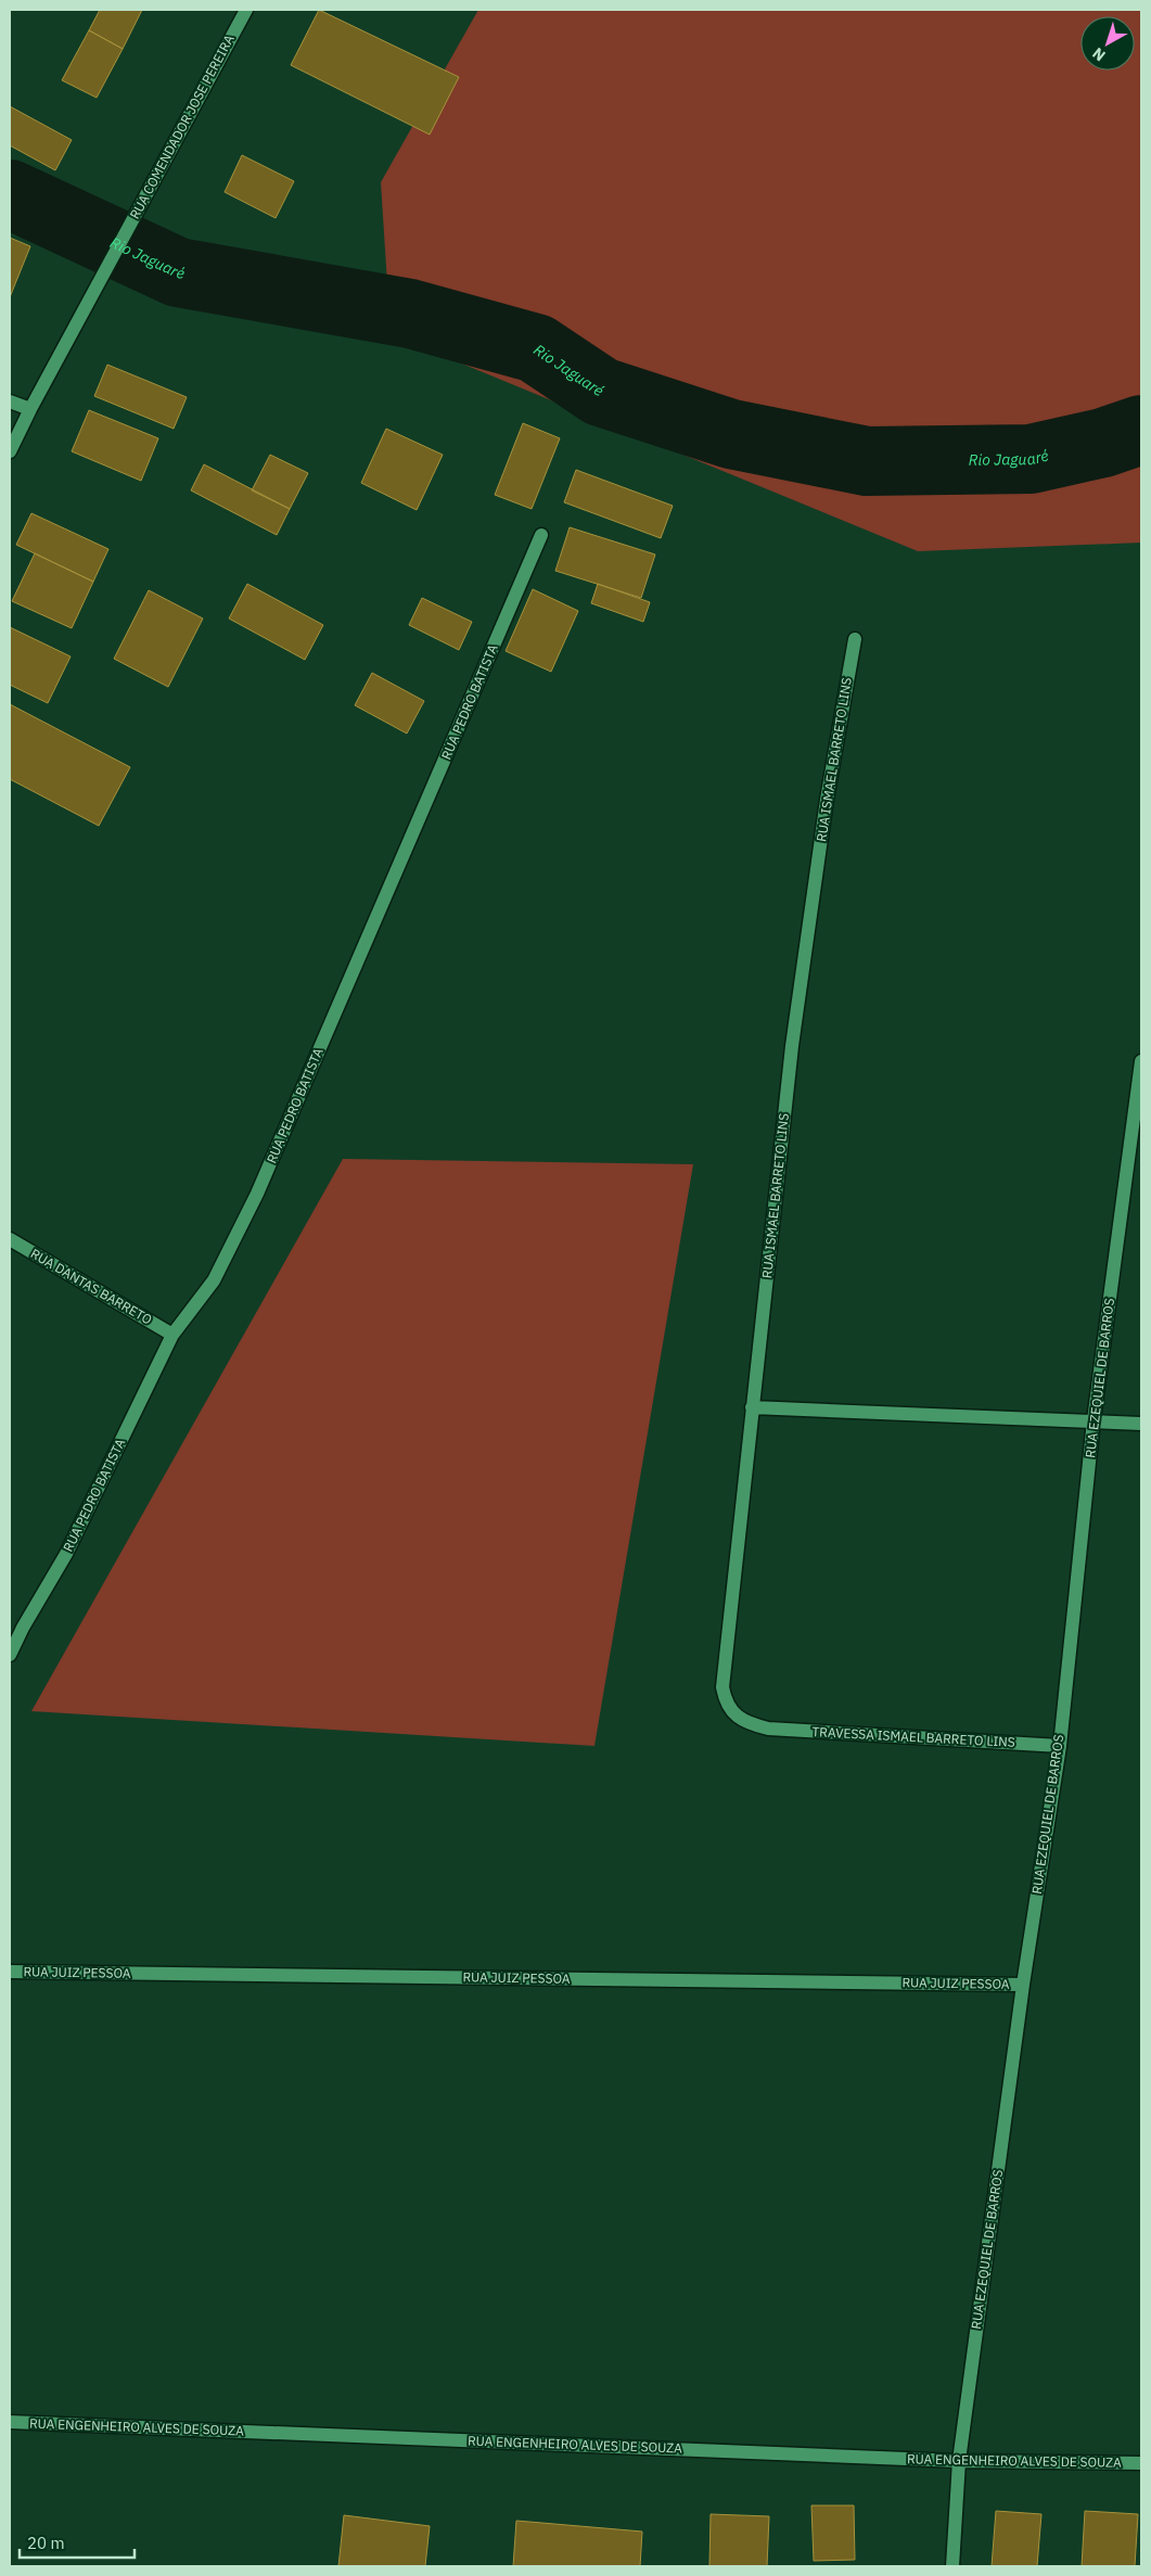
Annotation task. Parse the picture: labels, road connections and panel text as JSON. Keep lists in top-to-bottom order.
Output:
{
  "streets": {
    "street": [
      "RUA COMENDADOR JOSE PEREIRA",
      "RUA PEDRO BATISTA",
      "RUA ISMAEL BARRETO LINS",
      "RUA DANTAS BARRETO",
      "RUA EZEQUIEL DE BARROS",
      "TRAVESSA ISMAEL BARRETO LINS",
      "RUA JUIZ PESSOA",
      "RUA ENGENHEIRO ALVES DE SOUZA"
    ]
  },
  "crossings": [
    ["RUA PEDRO BATISTA", "RUA DANTAS BARRETO"],
    ["RUA ISMAEL BARRETO LINS", "TRAVESSA ISMAEL BARRETO LINS"],
    ["RUA EZEQUIEL DE BARROS", "TRAVESSA ISMAEL BARRETO LINS"],
    ["RUA EZEQUIEL DE BARROS", "RUA JUIZ PESSOA"],
    ["RUA EZEQUIEL DE BARROS", "RUA ENGENHEIRO ALVES DE SOUZA"]
  ],
  "water": ["Rio Jaguaré"],
  "scale_bar": "20 m",
  "north": "bottom left"
}
